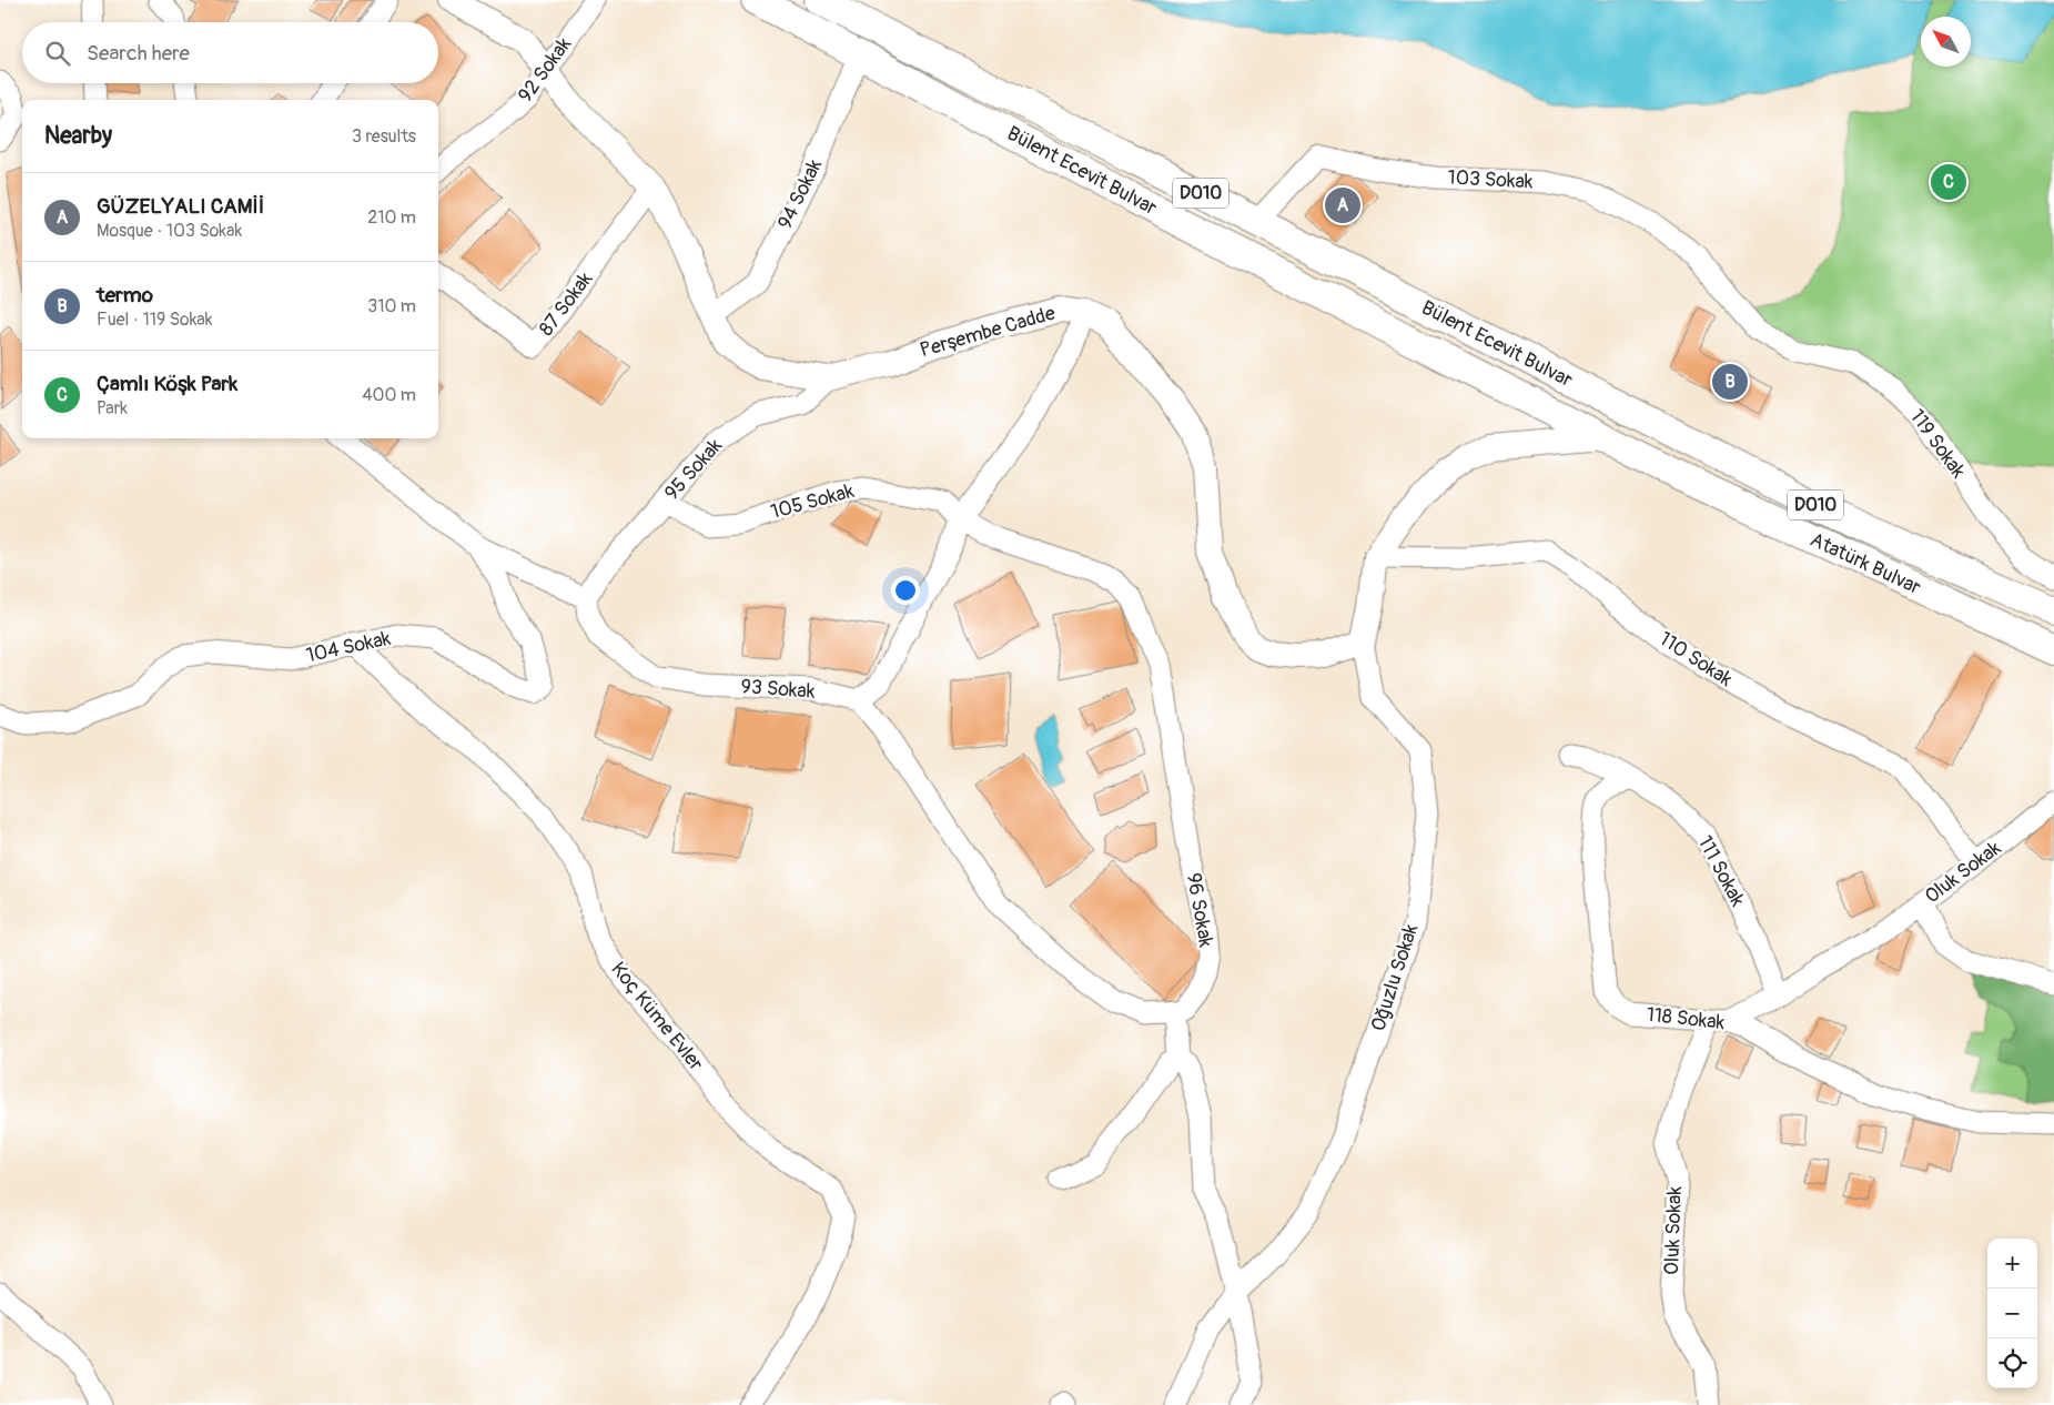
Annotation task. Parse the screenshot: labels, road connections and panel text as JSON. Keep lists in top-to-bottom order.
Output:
{
  "streets": {
    "highway": ["Bülent Ecevit Bulvar", "D010", "Atatürk Bulvar"],
    "main road": ["Perşembe Cadde"],
    "street": [
      "92 Sokak",
      "103 Sokak",
      "94 Sokak",
      "87 Sokak",
      "119 Sokak",
      "95 Sokak",
      "105 Sokak",
      "104 Sokak",
      "110 Sokak",
      "93 Sokak",
      "111 Sokak",
      "Oluk Sokak",
      "96 Sokak",
      "Oğuzlu Sokak",
      "Koç Küme Evler",
      "118 Sokak"
    ]
  },
  "crossings": [
    ["92 Sokak", "Perşembe Cadde"],
    ["Bülent Ecevit Bulvar", "103 Sokak"],
    ["Bülent Ecevit Bulvar", "94 Sokak"],
    ["Bülent Ecevit Bulvar", "Atatürk Bulvar"],
    ["103 Sokak", "119 Sokak"],
    ["94 Sokak", "Perşembe Cadde"],
    ["87 Sokak", "Perşembe Cadde"],
    ["Perşembe Cadde", "95 Sokak"],
    ["Perşembe Cadde", "Oğuzlu Sokak"],
    ["95 Sokak", "105 Sokak"],
    ["95 Sokak", "93 Sokak"],
    ["105 Sokak", "96 Sokak"],
    ["104 Sokak", "Koç Küme Evler"],
    ["110 Sokak", "Oluk Sokak"],
    ["111 Sokak", "Oluk Sokak"],
    ["111 Sokak", "118 Sokak"],
    ["Oluk Sokak", "118 Sokak"]
  ],
  "north": "top left",
  "page": {
    "search": "Search here",
    "heading": ["Nearby", "3 results"],
    "pins": ["C", "A", "B"],
    "list": [
      {
        "mark": "A",
        "name": "GÜZELYALI CAMİİ",
        "note": "Mosque · 103 Sokak",
        "value": "210 m"
      },
      {
        "mark": "B",
        "name": "termo",
        "note": "Fuel · 119 Sokak",
        "value": "310 m"
      },
      {
        "mark": "C",
        "name": "Çamlı Köşk Park",
        "note": "Park",
        "value": "400 m"
      }
    ],
    "map_buttons": ["+", "−"]
  }
}
